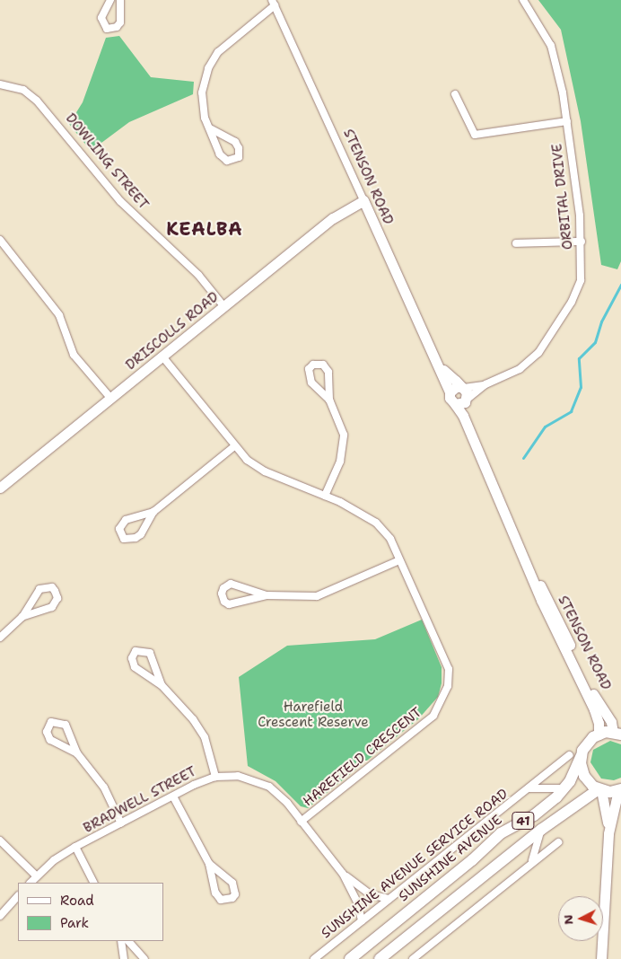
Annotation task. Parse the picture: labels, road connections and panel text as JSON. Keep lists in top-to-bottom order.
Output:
{
  "streets": {
    "main road": ["41", "SUNSHINE AVENUE"],
    "street": [
      "DOWLING STREET",
      "STENSON ROAD",
      "ORBITAL DRIVE",
      "DRISCOLLS ROAD",
      "HAREFIELD CRESCENT",
      "BRADWELL STREET",
      "SUNSHINE AVENUE SERVICE ROAD"
    ]
  },
  "crossings": [
    ["DOWLING STREET", "DRISCOLLS ROAD"],
    ["STENSON ROAD", "ORBITAL DRIVE"],
    ["STENSON ROAD", "DRISCOLLS ROAD"],
    ["STENSON ROAD", "41"],
    ["DRISCOLLS ROAD", "HAREFIELD CRESCENT"],
    ["HAREFIELD CRESCENT", "BRADWELL STREET"],
    ["BRADWELL STREET", "SUNSHINE AVENUE"],
    ["BRADWELL STREET", "SUNSHINE AVENUE SERVICE ROAD"],
    ["41", "SUNSHINE AVENUE"],
    ["41", "SUNSHINE AVENUE SERVICE ROAD"],
    ["SUNSHINE AVENUE", "SUNSHINE AVENUE SERVICE ROAD"]
  ],
  "districts": ["KEALBA"],
  "parks": ["Harefield Crescent Reserve"],
  "legend": ["Road", "Park"],
  "north": "left"
}
